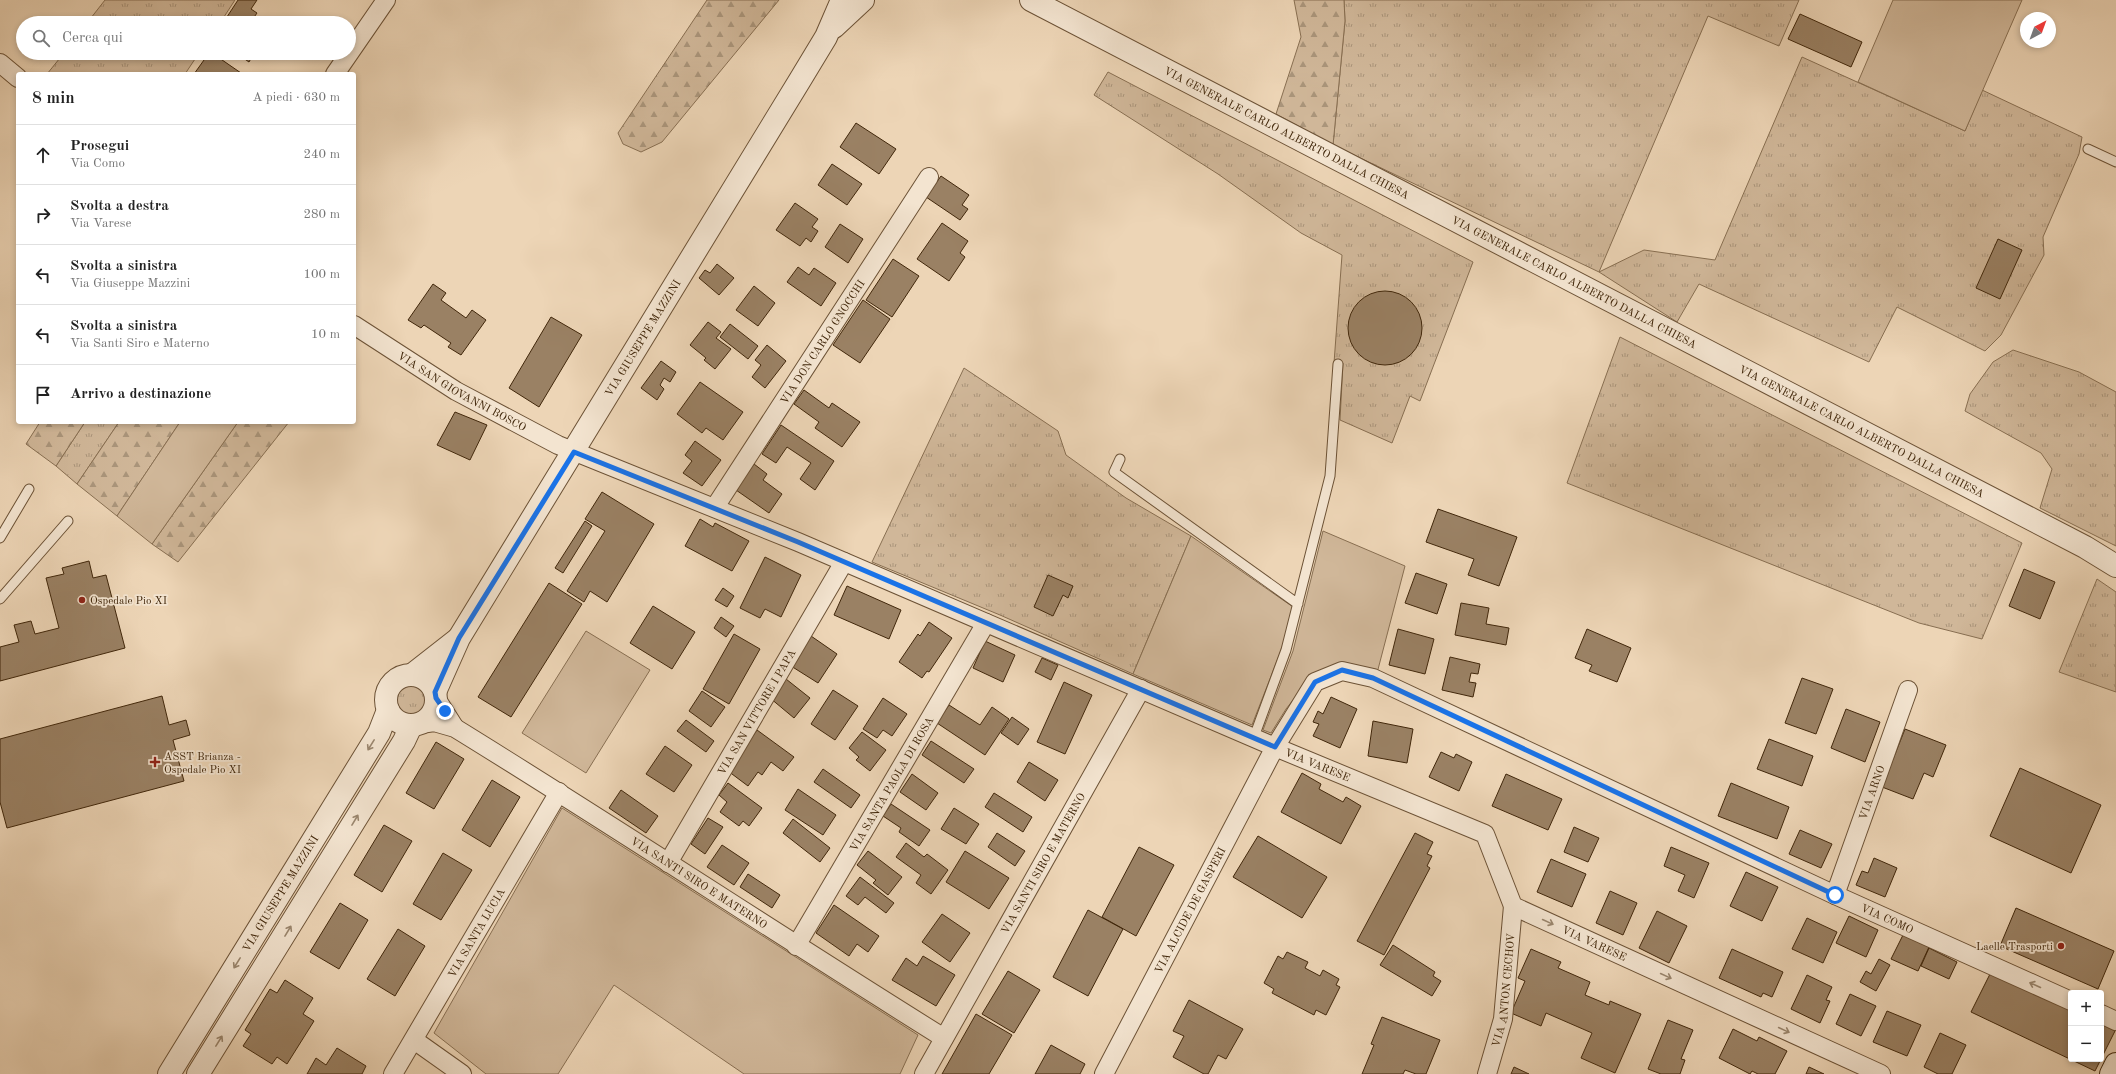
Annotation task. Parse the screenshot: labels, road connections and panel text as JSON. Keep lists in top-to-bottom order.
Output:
{
  "streets": {
    "street": [
      "VIA GENERALE CARLO ALBERTO DALLA CHIESA",
      "VIA GIUSEPPE MAZZINI",
      "VIA DON CARLO GNOCCHI",
      "VIA SAN GIOVANNI BOSCO",
      "VIA SAN VITTORE I PAPA",
      "VIA VARESE",
      "VIA SANTA PAOLA DI ROSA",
      "VIA ARNO",
      "VIA SANTI SIRO E MATERNO",
      "VIA ALCIDE DE GASPERI",
      "VIA COMO",
      "VIA SANTA LUCIA",
      "VIA ANTON CECHOV"
    ]
  },
  "crossings": [
    ["VIA GIUSEPPE MAZZINI", "VIA SAN GIOVANNI BOSCO"],
    ["VIA GIUSEPPE MAZZINI", "VIA VARESE"],
    ["VIA GIUSEPPE MAZZINI", "VIA SANTI SIRO E MATERNO"],
    ["VIA DON CARLO GNOCCHI", "VIA VARESE"],
    ["VIA SAN GIOVANNI BOSCO", "VIA VARESE"],
    ["VIA SAN VITTORE I PAPA", "VIA VARESE"],
    ["VIA SAN VITTORE I PAPA", "VIA SANTI SIRO E MATERNO"],
    ["VIA VARESE", "VIA SANTA PAOLA DI ROSA"],
    ["VIA VARESE", "VIA SANTI SIRO E MATERNO"],
    ["VIA VARESE", "VIA ALCIDE DE GASPERI"],
    ["VIA VARESE", "VIA COMO"],
    ["VIA VARESE", "VIA ANTON CECHOV"],
    ["VIA SANTA PAOLA DI ROSA", "VIA SANTI SIRO E MATERNO"],
    ["VIA ARNO", "VIA COMO"],
    ["VIA SANTI SIRO E MATERNO", "VIA SANTA LUCIA"],
    ["VIA ALCIDE DE GASPERI", "VIA COMO"]
  ],
  "places": {
    "other": ["Ospedale Pio XI", "Laelle Trasporti"],
    "health": ["ASST Brianza - Ospedale Pio XI"]
  },
  "north": "top right",
  "page": {
    "search": "Cerca qui",
    "heading": ["8 min", "A piedi · 630 m"],
    "list": [
      ["Prosegui", "Via Como", "240 m"],
      ["Svolta a destra", "Via Varese", "280 m"],
      ["Svolta a sinistra", "Via Giuseppe Mazzini", "100 m"],
      ["Svolta a sinistra", "Via Santi Siro e Materno", "10 m"],
      "Arrivo a destinazione"
    ],
    "map_buttons": ["+", "−"]
  }
}
